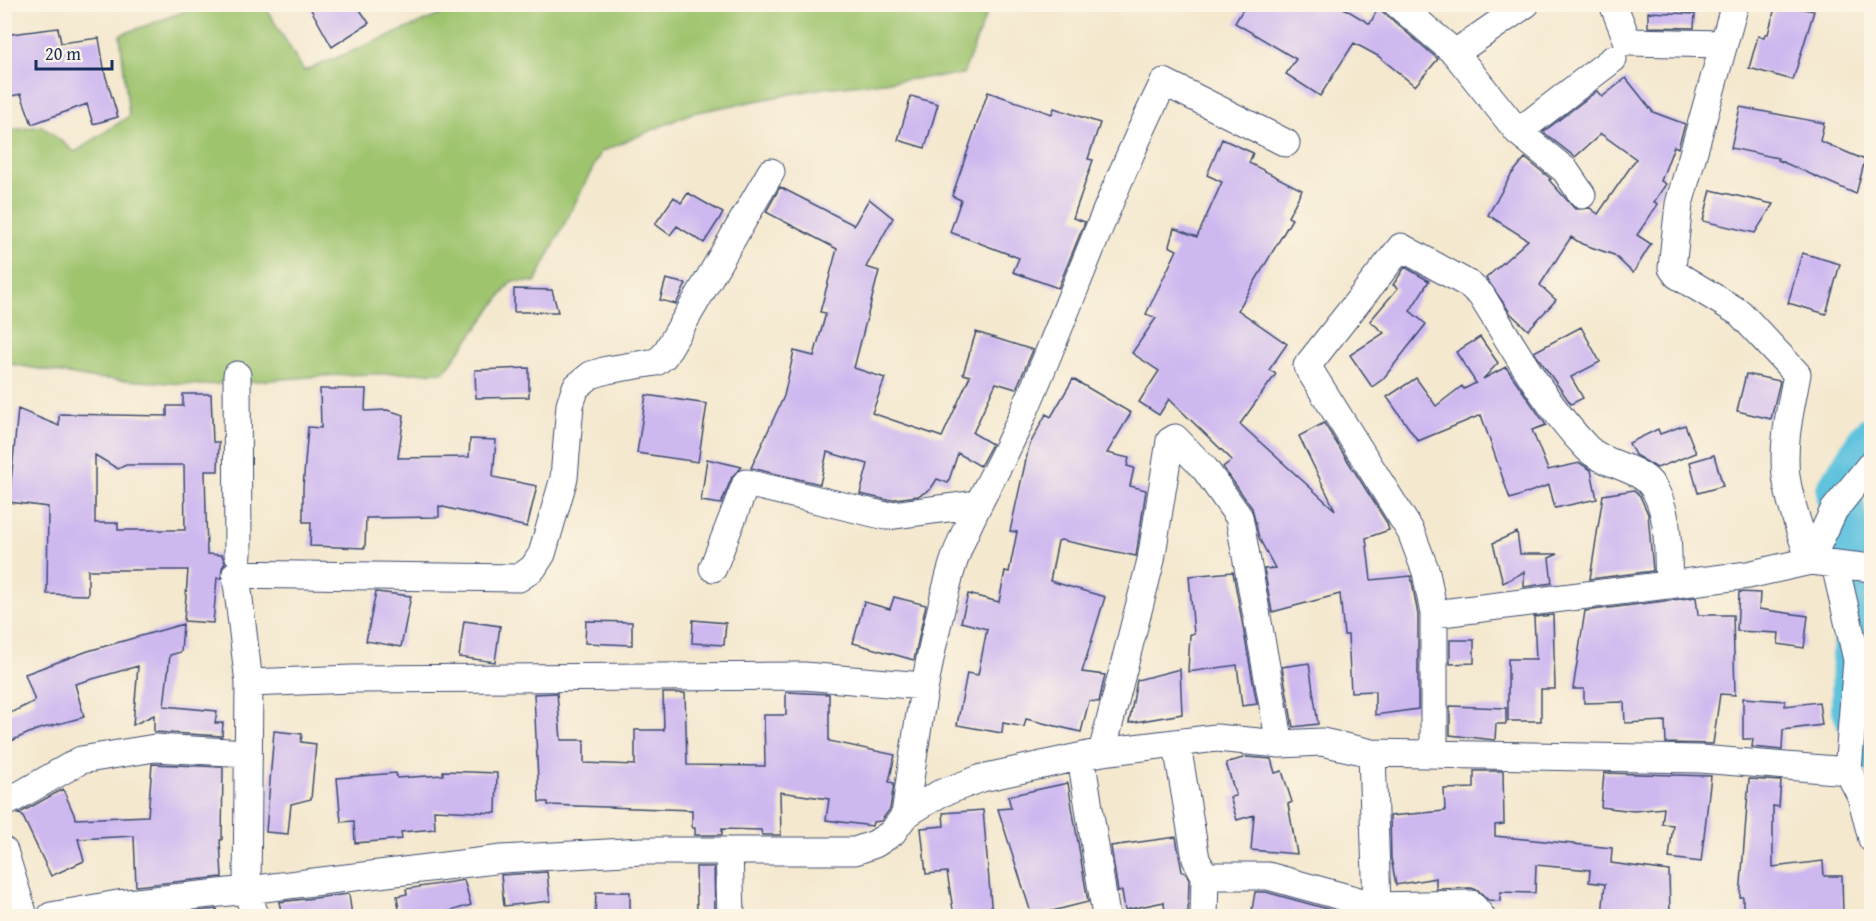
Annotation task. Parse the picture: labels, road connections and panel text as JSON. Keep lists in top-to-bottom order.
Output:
{
  "scale_bar": "20 m"
}
